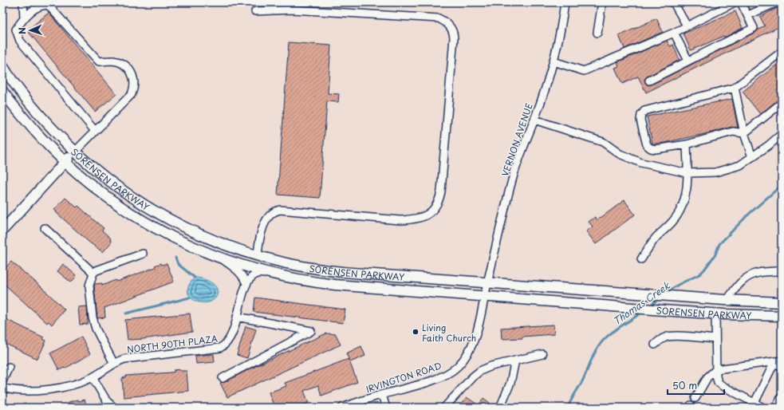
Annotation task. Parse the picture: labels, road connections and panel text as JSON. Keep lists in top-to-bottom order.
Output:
{
  "streets": {
    "main road": ["SORENSEN PARKWAY"],
    "street": ["VERNON AVENUE", "NORTH 90TH PLAZA", "IRVINGTON ROAD"]
  },
  "crossings": [
    ["VERNON AVENUE", "SORENSEN PARKWAY"],
    ["VERNON AVENUE", "IRVINGTON ROAD"],
    ["SORENSEN PARKWAY", "IRVINGTON ROAD"]
  ],
  "water": ["Thomas Creek"],
  "places": ["Living Faith Church"],
  "scale_bar": "50 m",
  "north": "left"
}
